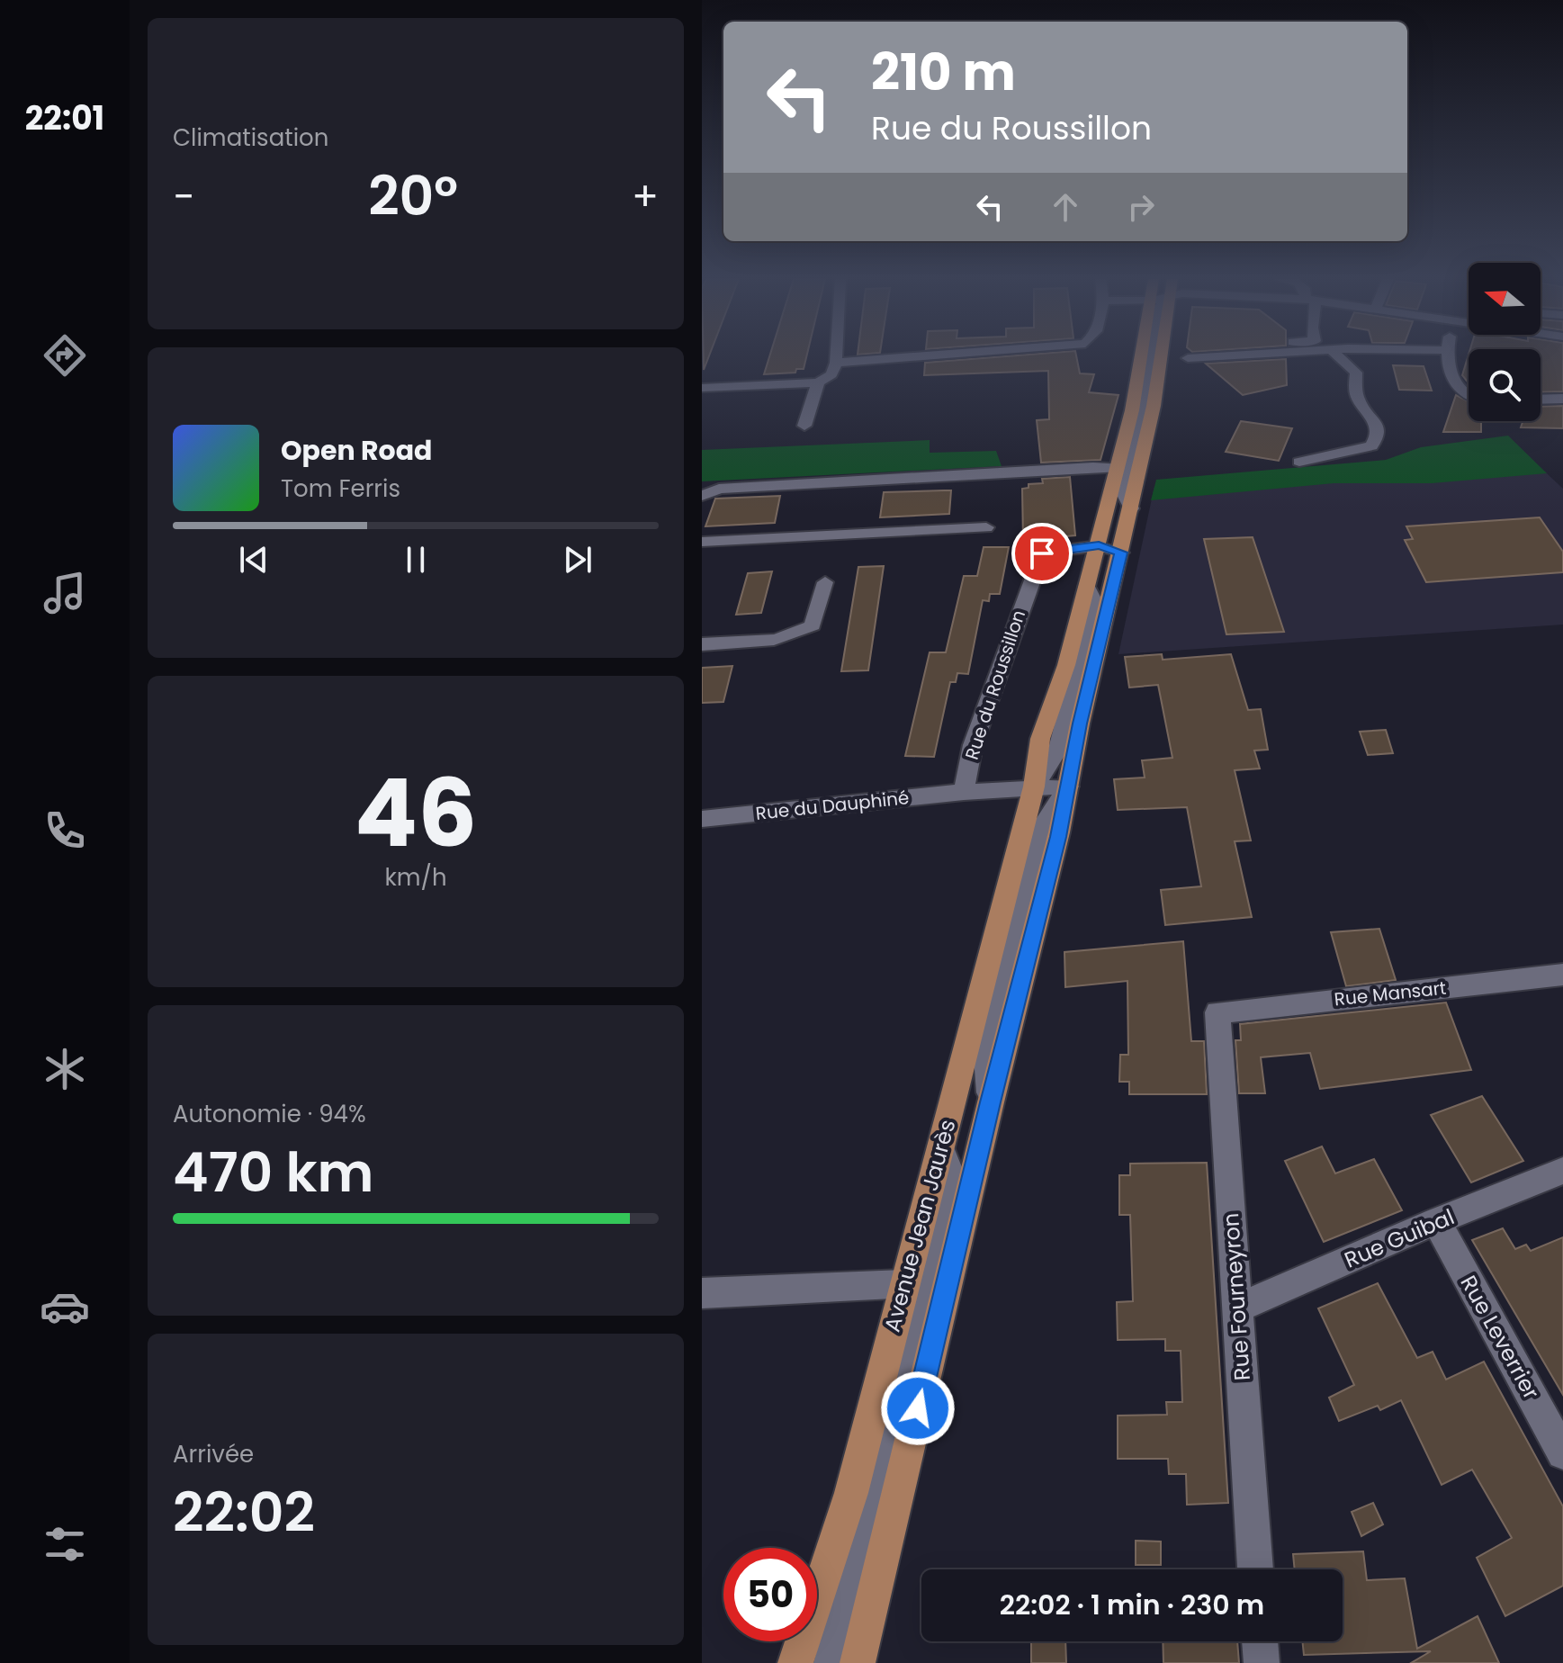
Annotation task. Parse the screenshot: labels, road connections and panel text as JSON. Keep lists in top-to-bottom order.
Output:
{
  "streets": {
    "main road": ["Avenue Jean Jaurès"],
    "street": [
      "Rue du Roussillon",
      "Rue du Dauphiné",
      "Rue Mansart",
      "Rue Guibal",
      "Rue Fourneyron",
      "Rue Leverrier"
    ]
  },
  "crossings": [
    ["Rue du Roussillon", "Rue du Dauphiné"],
    ["Rue du Dauphiné", "Avenue Jean Jaurès"],
    ["Rue Mansart", "Rue Fourneyron"],
    ["Rue Guibal", "Rue Fourneyron"],
    ["Rue Guibal", "Rue Leverrier"]
  ],
  "north": "left",
  "page": {
    "tabs": "22:01",
    "tile": [
      "Climatisation",
      ["46", "km/h"],
      ["Autonomie · 94%", "470 km"],
      ["Arrivée", "22:02"]
    ],
    "turn": ["210 m", "Rue du Roussillon"],
    "heat": ["−", "20°", "+"],
    "song": ["Open Road", "Tom Ferris"],
    "limit": "50",
    "trip": "22:02 · 1 min · 230 m"
  }
}
